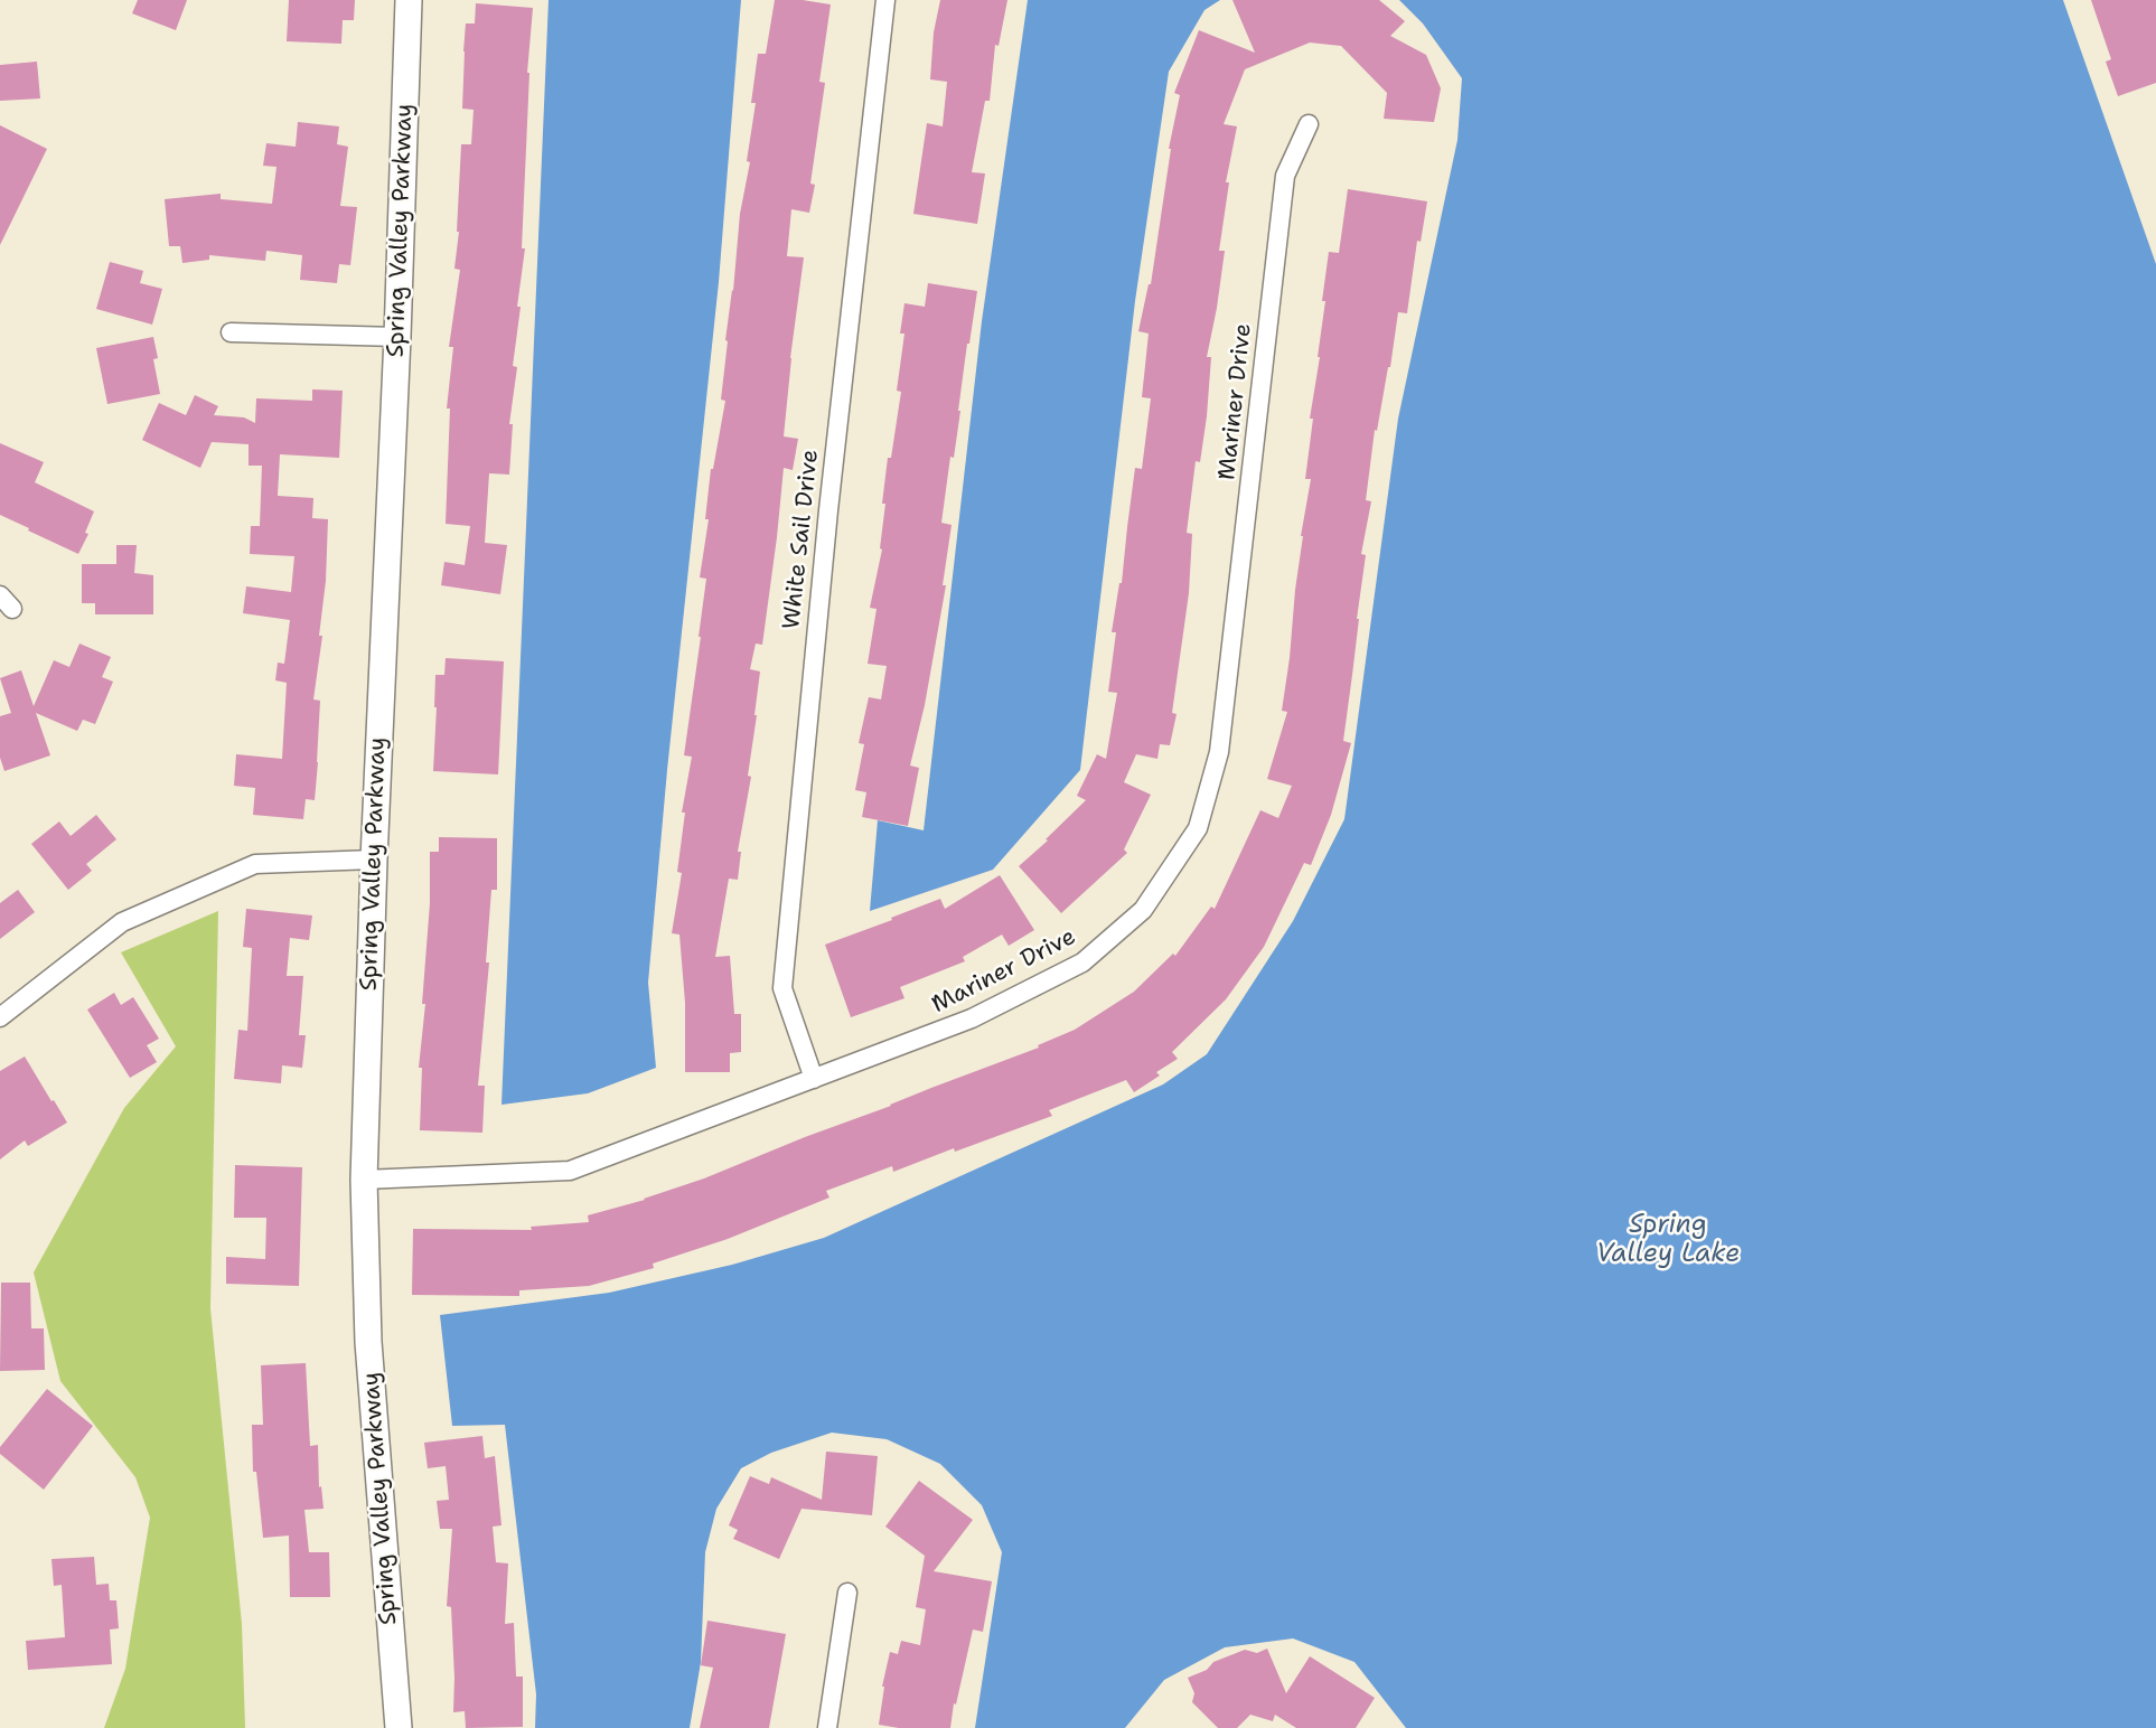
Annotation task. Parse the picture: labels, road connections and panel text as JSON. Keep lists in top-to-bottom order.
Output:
{
  "streets": {
    "street": ["Spring Valley Parkway", "Mariner Drive", "White Sail Drive"]
  },
  "crossings": [
    ["Spring Valley Parkway", "Mariner Drive"],
    ["Mariner Drive", "White Sail Drive"]
  ],
  "water": ["Spring Valley Lake"]
}
